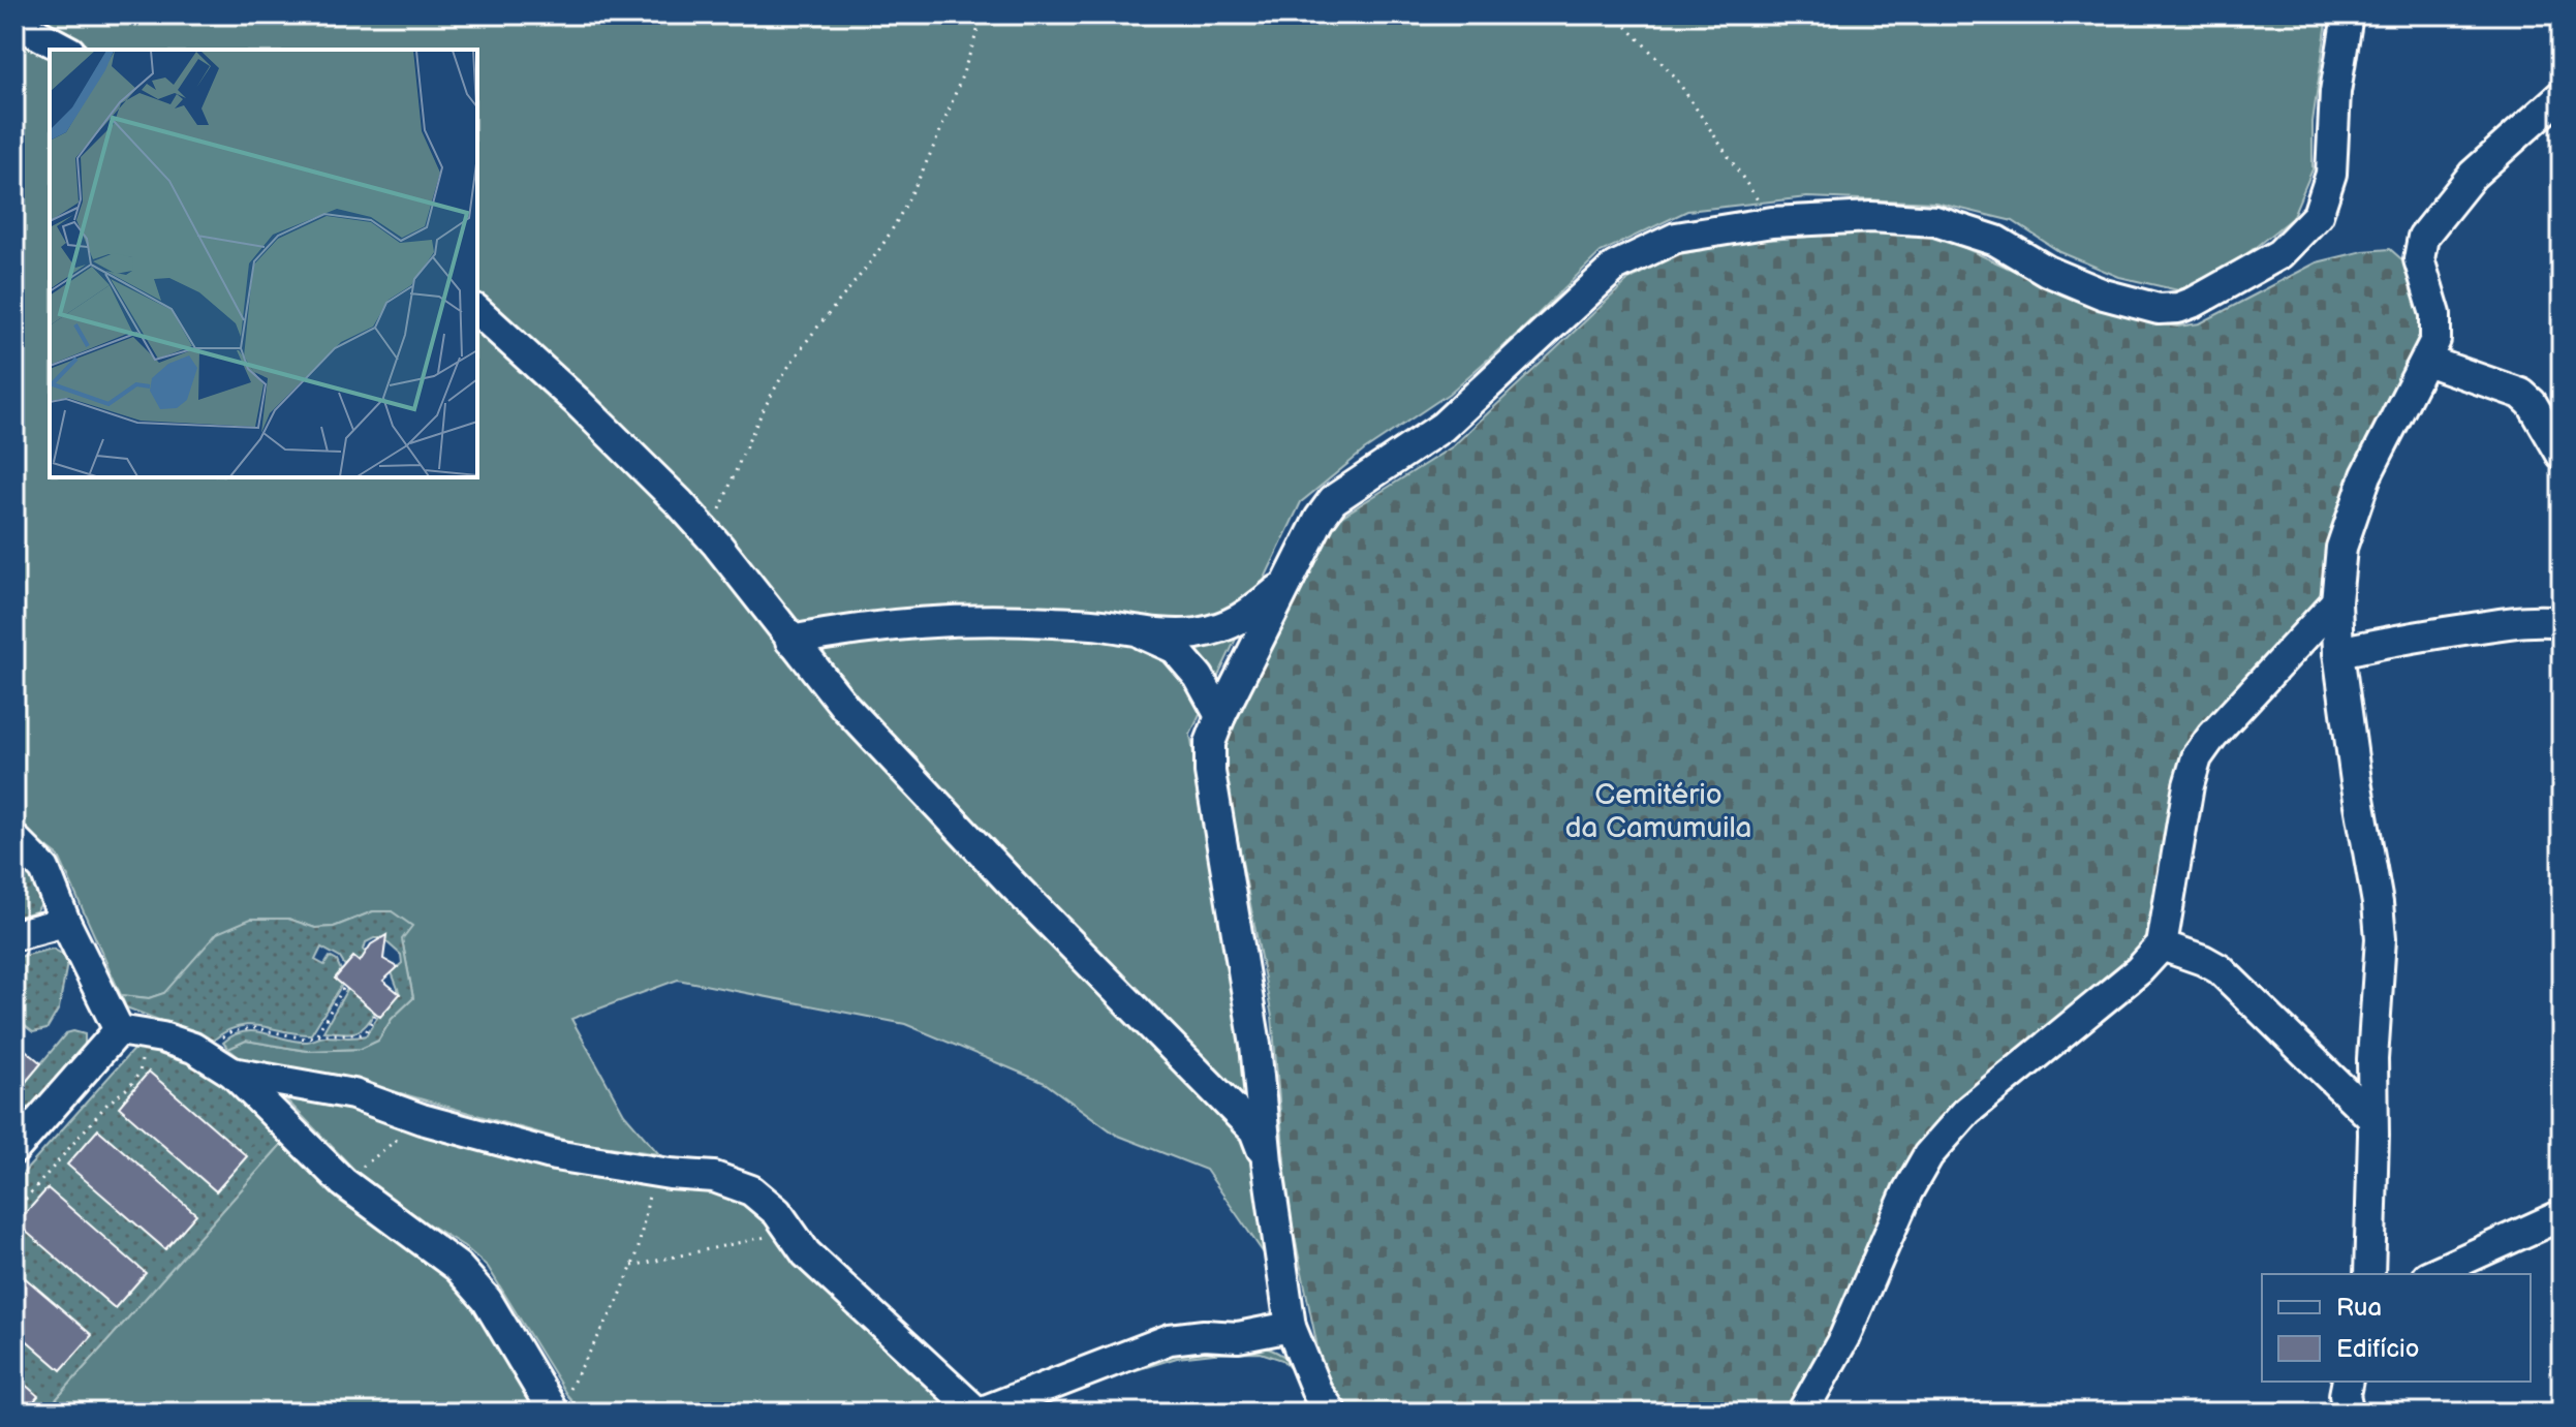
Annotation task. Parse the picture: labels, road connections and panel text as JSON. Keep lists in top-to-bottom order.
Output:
{
  "parks": ["Cemitério da Camumuila"],
  "legend": ["Rua", "Edifício"]
}
